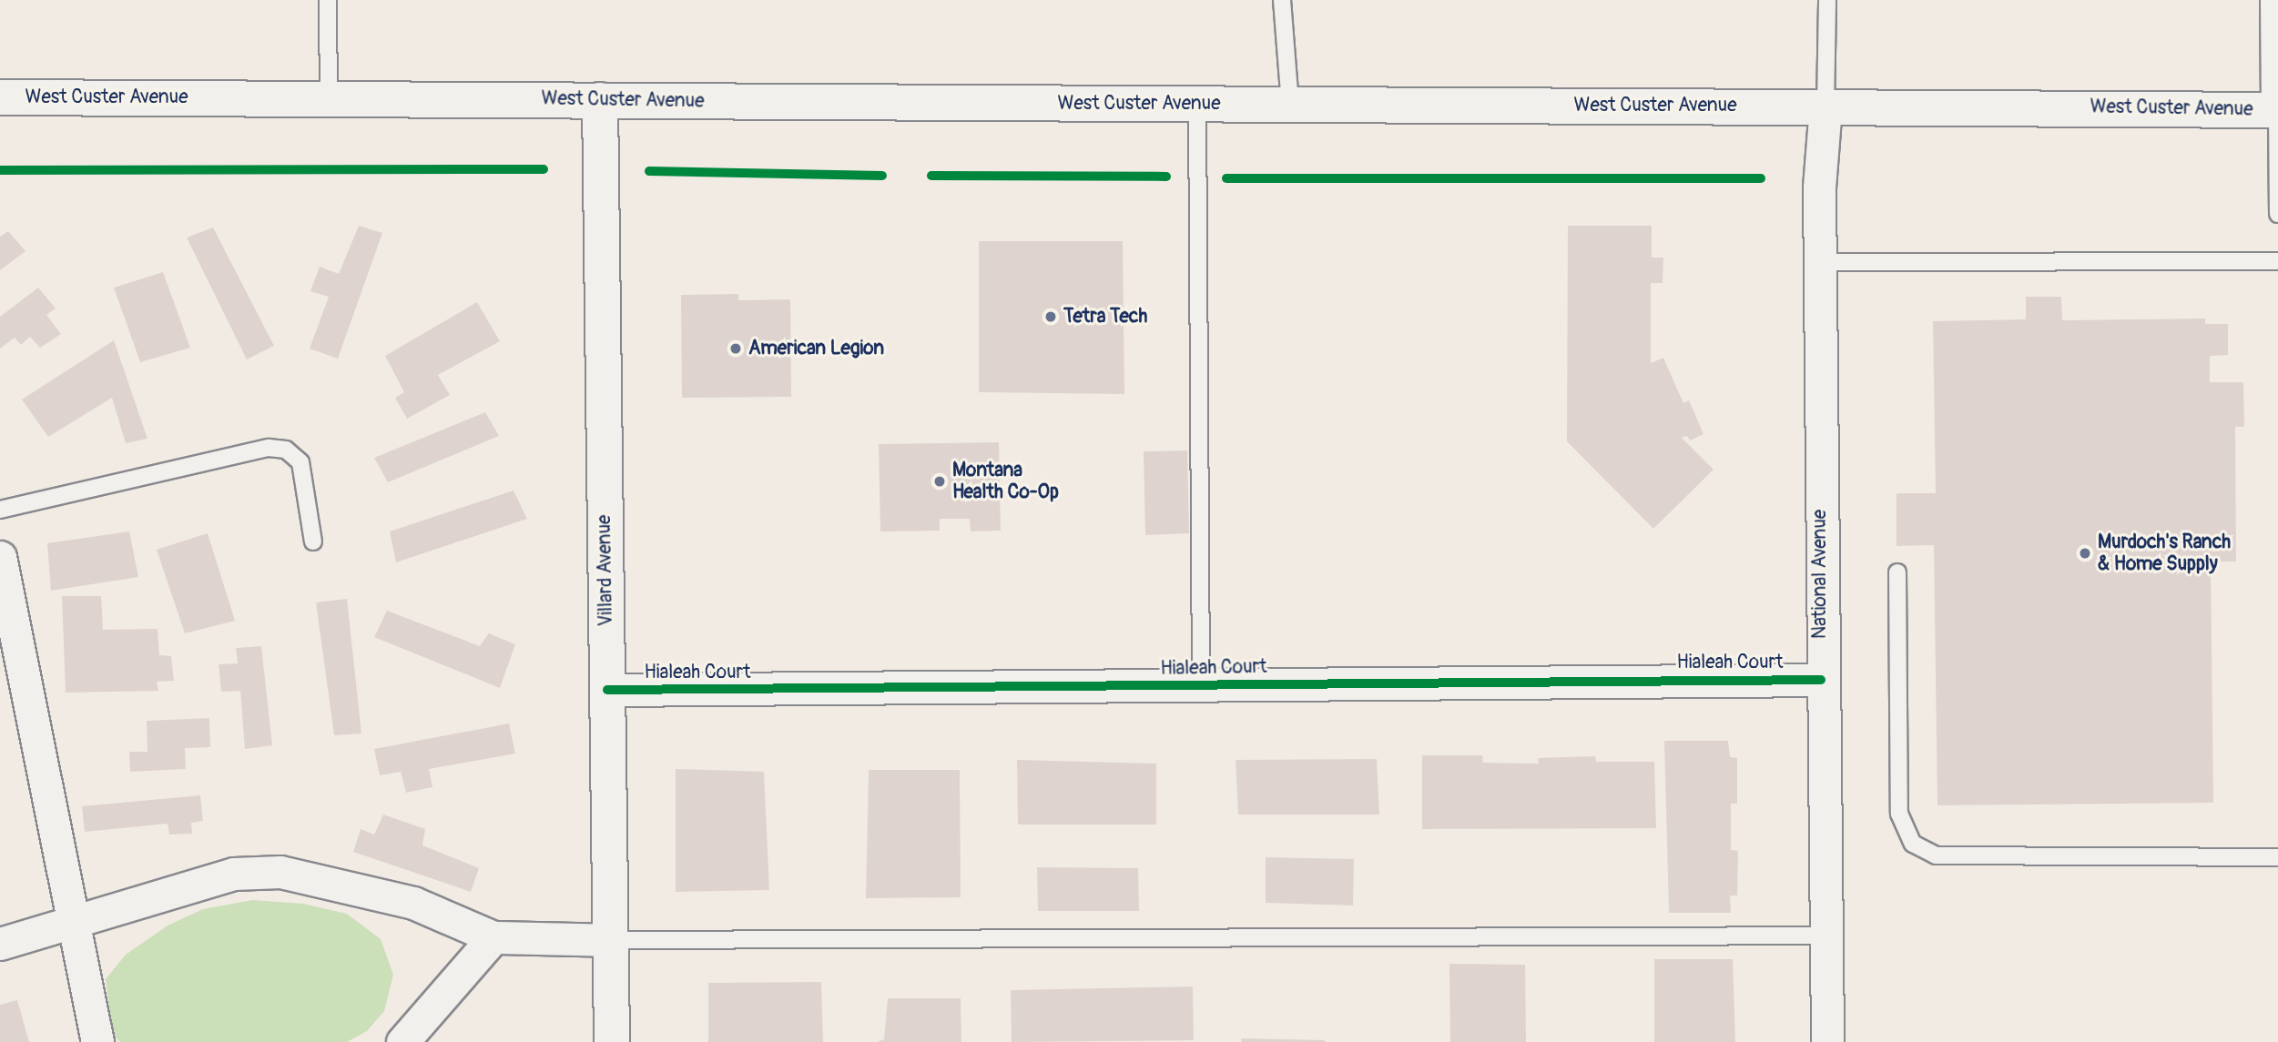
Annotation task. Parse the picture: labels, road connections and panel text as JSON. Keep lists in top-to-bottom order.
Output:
{
  "streets": {
    "main road": ["West Custer Avenue", "Villard Avenue"],
    "street": ["National Avenue", "Hialeah Court"]
  },
  "crossings": [
    ["West Custer Avenue", "Villard Avenue"],
    ["West Custer Avenue", "National Avenue"],
    ["Villard Avenue", "Hialeah Court"],
    ["National Avenue", "Hialeah Court"]
  ],
  "places": [
    "Tetra Tech",
    "American Legion",
    "Montana Health Co-Op",
    "Murdoch's Ranch & Home Supply"
  ]
}
